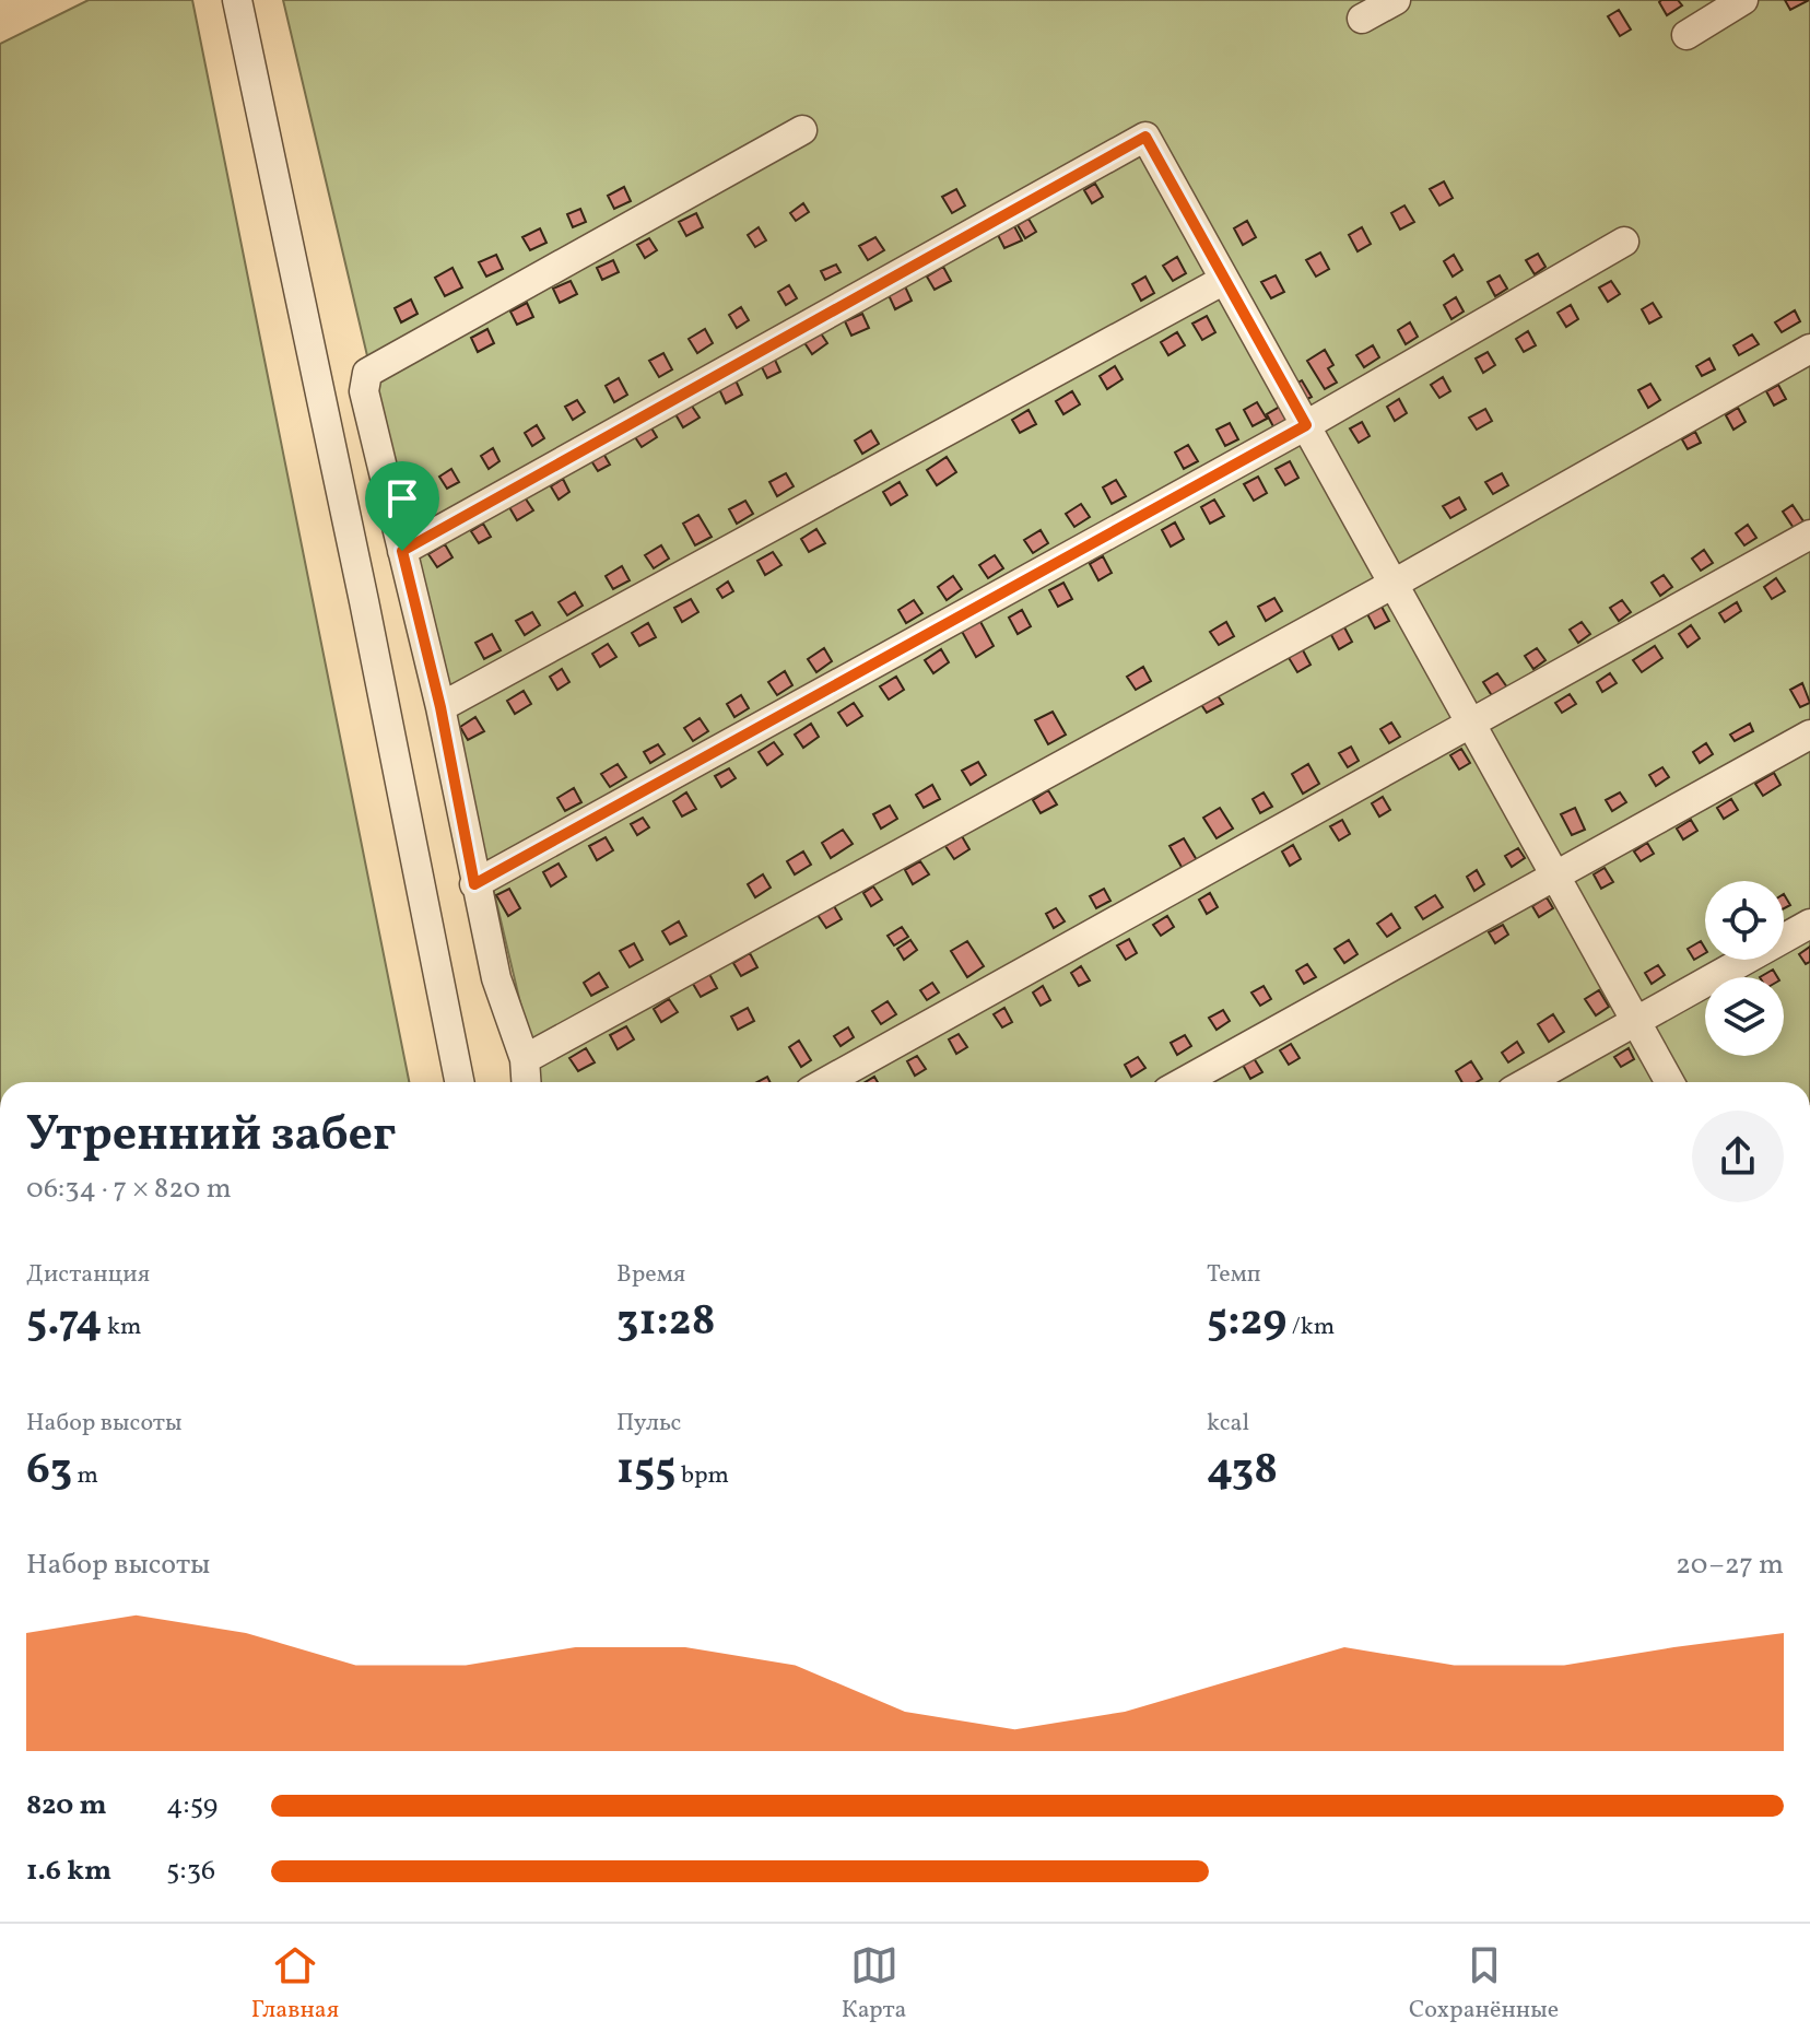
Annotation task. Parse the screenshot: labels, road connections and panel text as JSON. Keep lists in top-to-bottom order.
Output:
{
  "page": {
    "heading": ["Утренний забег", "06:34 · 7 × 820 m"],
    "stats": [
      ["Дистанция", "5.74 km"],
      ["Время", "31:28"],
      ["Темп", "5:29 /km"],
      ["Набор высоты", "63 m"],
      ["Пульс", "155 bpm"],
      ["kcal", "438"]
    ],
    "chart": ["Набор высоты", "20–27 m"],
    "list": [
      {
        "name": "820 m",
        "note": "4:59"
      },
      {
        "name": "1.6 km",
        "note": "5:36"
      }
    ],
    "tabs": ["Главная", "Карта", "Сохранённые"]
  }
}
